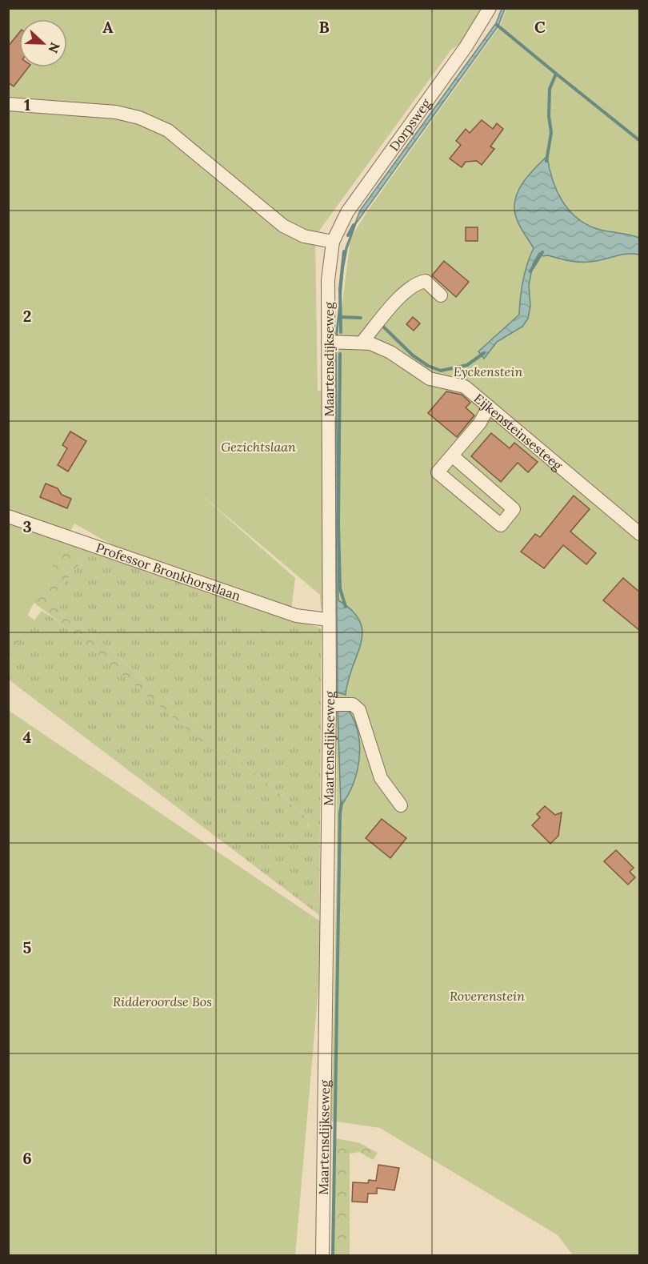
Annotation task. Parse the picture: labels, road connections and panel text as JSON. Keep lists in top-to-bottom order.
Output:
{
  "streets": {
    "street": [
      "Dorpsweg",
      "Maartensdijkseweg",
      "Eijkensteinsesteeg",
      "Professor Bronkhorstlaan"
    ]
  },
  "crossings": [
    ["Dorpsweg", "Maartensdijkseweg"],
    ["Maartensdijkseweg", "Eijkensteinsesteeg"],
    ["Maartensdijkseweg", "Professor Bronkhorstlaan"]
  ],
  "parks": [
    "Eyckenstein",
    "Gezichtslaan",
    "Roverenstein",
    "Ridderoordse Bos"
  ],
  "north": "right",
  "grid": {
    "columns": ["A", "B", "C"],
    "rows": [
      "1",
      "2",
      "3",
      "4",
      "5",
      "6"
    ]
  }
}
